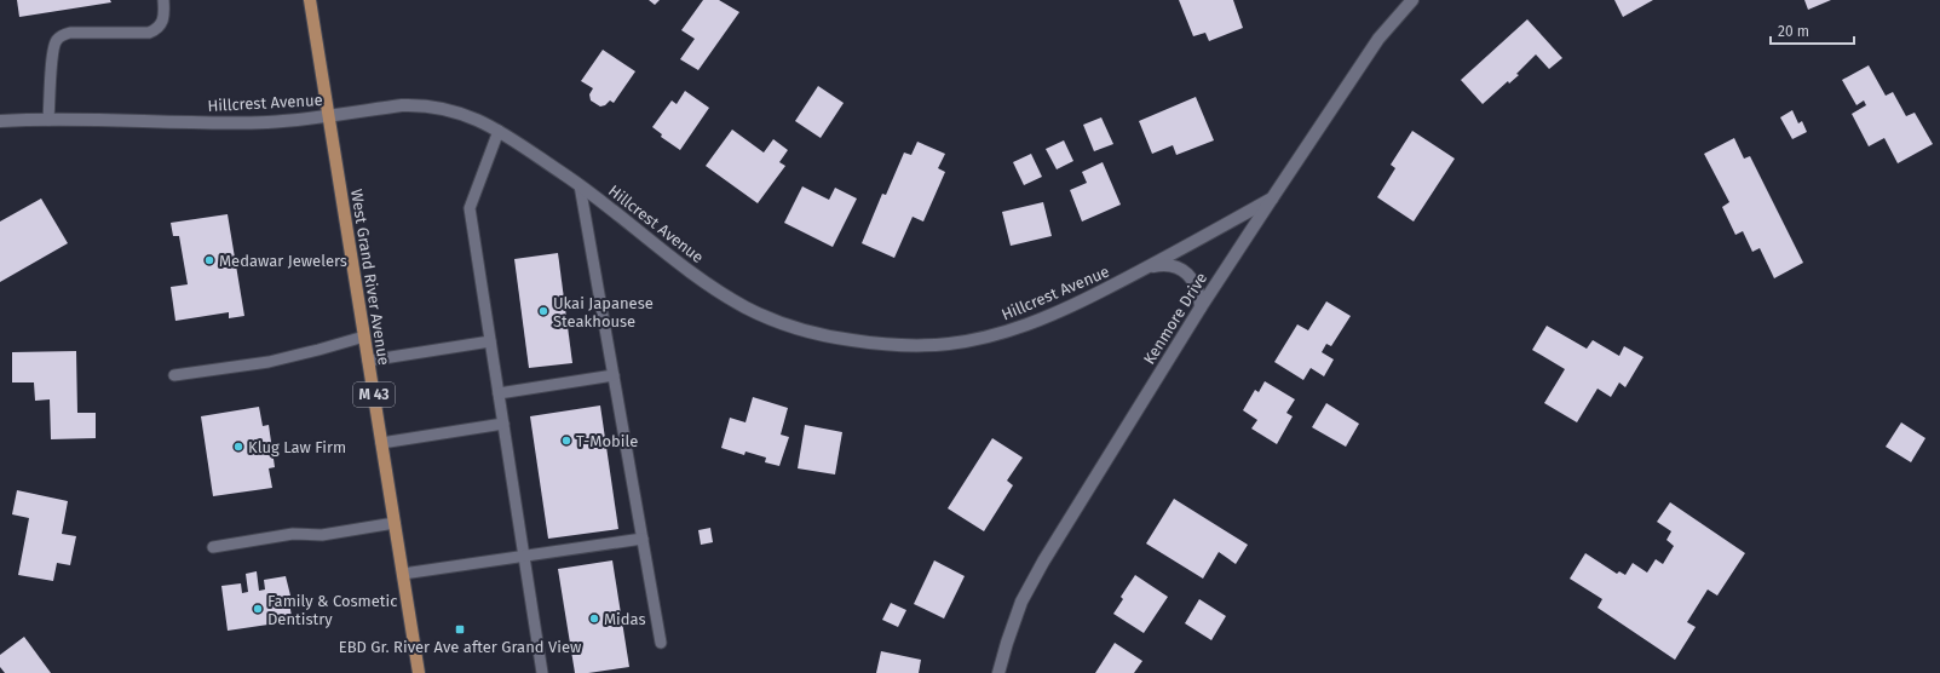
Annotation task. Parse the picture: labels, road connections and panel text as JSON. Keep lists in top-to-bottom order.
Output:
{
  "streets": {
    "main road": ["West Grand River Avenue", "M 43"],
    "street": ["Hillcrest Avenue", "Kenmore Drive"]
  },
  "crossings": [
    ["Hillcrest Avenue", "West Grand River Avenue"],
    ["Hillcrest Avenue", "Kenmore Drive"]
  ],
  "places": {
    "other": [
      "Medawar Jewelers",
      "Ukai Japanese Steakhouse",
      "T-Mobile",
      "Klug Law Firm",
      "Family & Cosmetic Dentistry",
      "Midas"
    ],
    "transit": ["EBD Gr. River Ave after Grand View"]
  },
  "scale_bar": "20 m"
}
